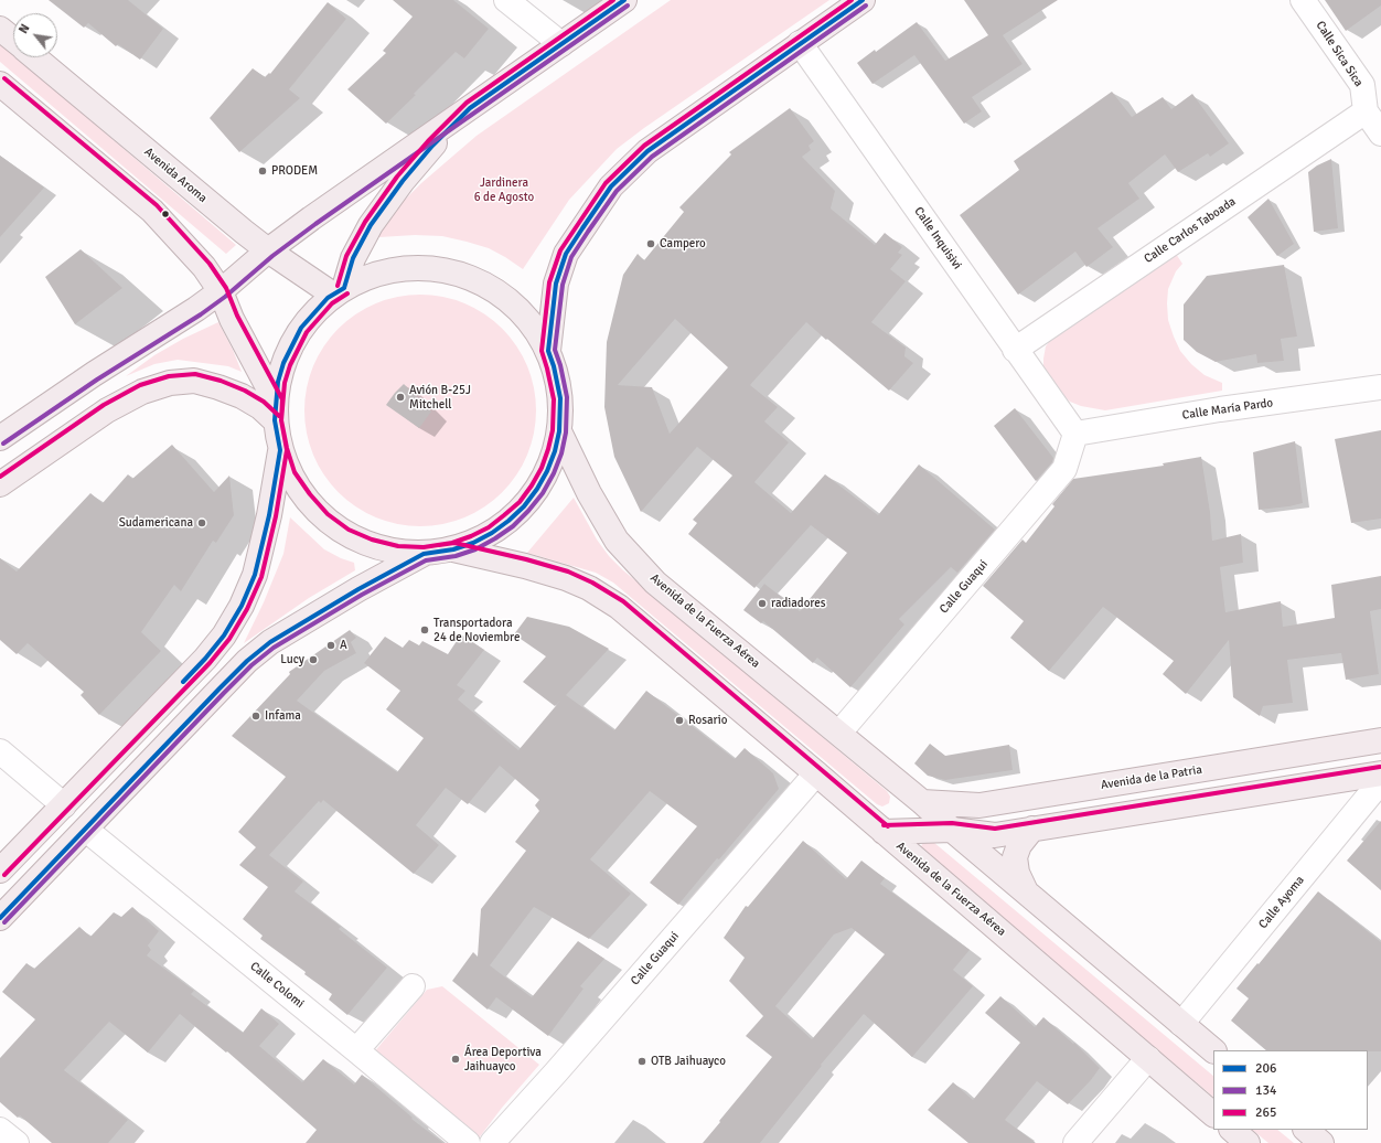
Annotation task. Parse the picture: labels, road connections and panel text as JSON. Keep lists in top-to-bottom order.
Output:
{
  "streets": {
    "main road": ["Avenida Aroma", "Avenida de la Fuerza Aérea", "Avenida de la Patria"],
    "street": [
      "Calle Sica Sica",
      "Calle Carlos Taboada",
      "Calle Inquisivi",
      "Calle María Pardo",
      "Calle Guaqui",
      "Calle Ayoma",
      "Calle Colomi"
    ]
  },
  "crossings": [
    ["Calle Sica Sica", "Calle Carlos Taboada"],
    ["Calle Carlos Taboada", "Calle Inquisivi"],
    ["Calle Inquisivi", "Calle María Pardo"],
    ["Calle Inquisivi", "Calle Guaqui"],
    ["Calle María Pardo", "Calle Guaqui"],
    ["Calle Guaqui", "Avenida de la Fuerza Aérea"],
    ["Avenida de la Fuerza Aérea", "Avenida de la Patria"],
    ["Avenida de la Fuerza Aérea", "Calle Ayoma"]
  ],
  "parks": ["Jardinera 6 de Agosto"],
  "places": [
    "PRODEM",
    "Campero",
    "Avión B-25J Mitchell",
    "Sudamericana",
    "radiadores",
    "Transportadora 24 de Noviembre",
    "A",
    "Lucy",
    "Infama",
    "Rosario",
    "Área Deportiva Jaihuayco",
    "OTB Jaihuayco"
  ],
  "lines": ["transit line 206", "transit line 265", "transit line 134"],
  "legend": ["206", "134", "265"],
  "north": "top left"
}
